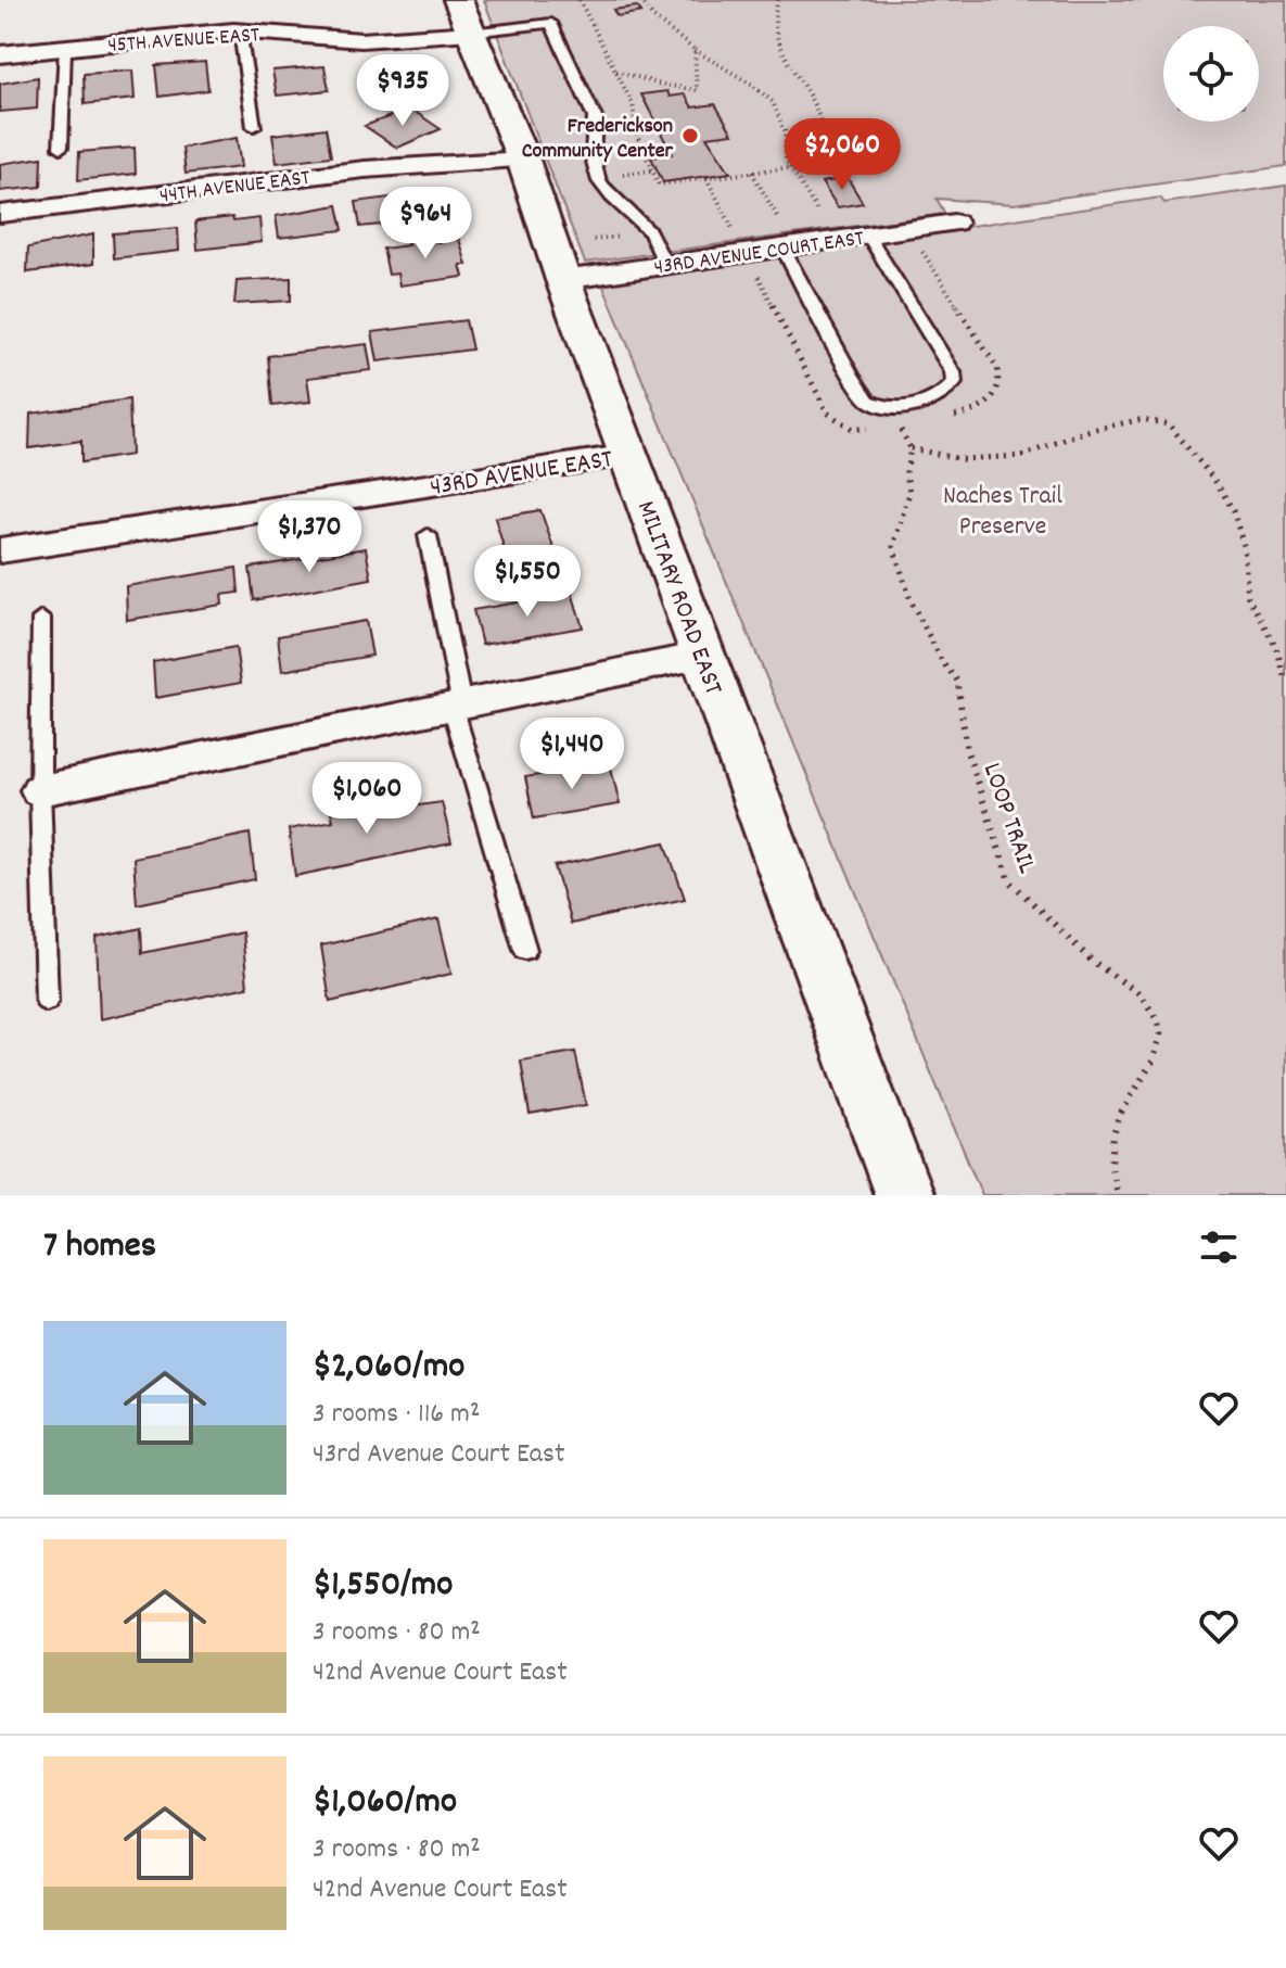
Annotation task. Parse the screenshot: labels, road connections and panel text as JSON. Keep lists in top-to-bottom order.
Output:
{
  "streets": {
    "street": [
      "45TH AVENUE EAST",
      "44TH AVENUE EAST",
      "43RD AVENUE COURT EAST",
      "43RD AVENUE EAST",
      "MILITARY ROAD EAST"
    ],
    "path": ["LOOP TRAIL"]
  },
  "crossings": [
    ["45TH AVENUE EAST", "MILITARY ROAD EAST"],
    ["44TH AVENUE EAST", "MILITARY ROAD EAST"],
    ["43RD AVENUE COURT EAST", "MILITARY ROAD EAST"],
    ["43RD AVENUE EAST", "MILITARY ROAD EAST"]
  ],
  "parks": ["Naches Trail Preserve"],
  "places": ["Frederickson Community Center"],
  "page": {
    "price": [
      "$935",
      "$2,060",
      "$964",
      "$1,370",
      "$1,550",
      "$1,440",
      "$1,060"
    ],
    "heading": "7 homes",
    "list": [
      {
        "name": "$2,060/mo",
        "note": "3 rooms · 116 m² · 43rd Avenue Court East"
      },
      {
        "name": "$1,550/mo",
        "note": "3 rooms · 80 m² · 42nd Avenue Court East"
      },
      {
        "name": "$1,060/mo",
        "note": "3 rooms · 80 m² · 42nd Avenue Court East"
      }
    ]
  }
}
